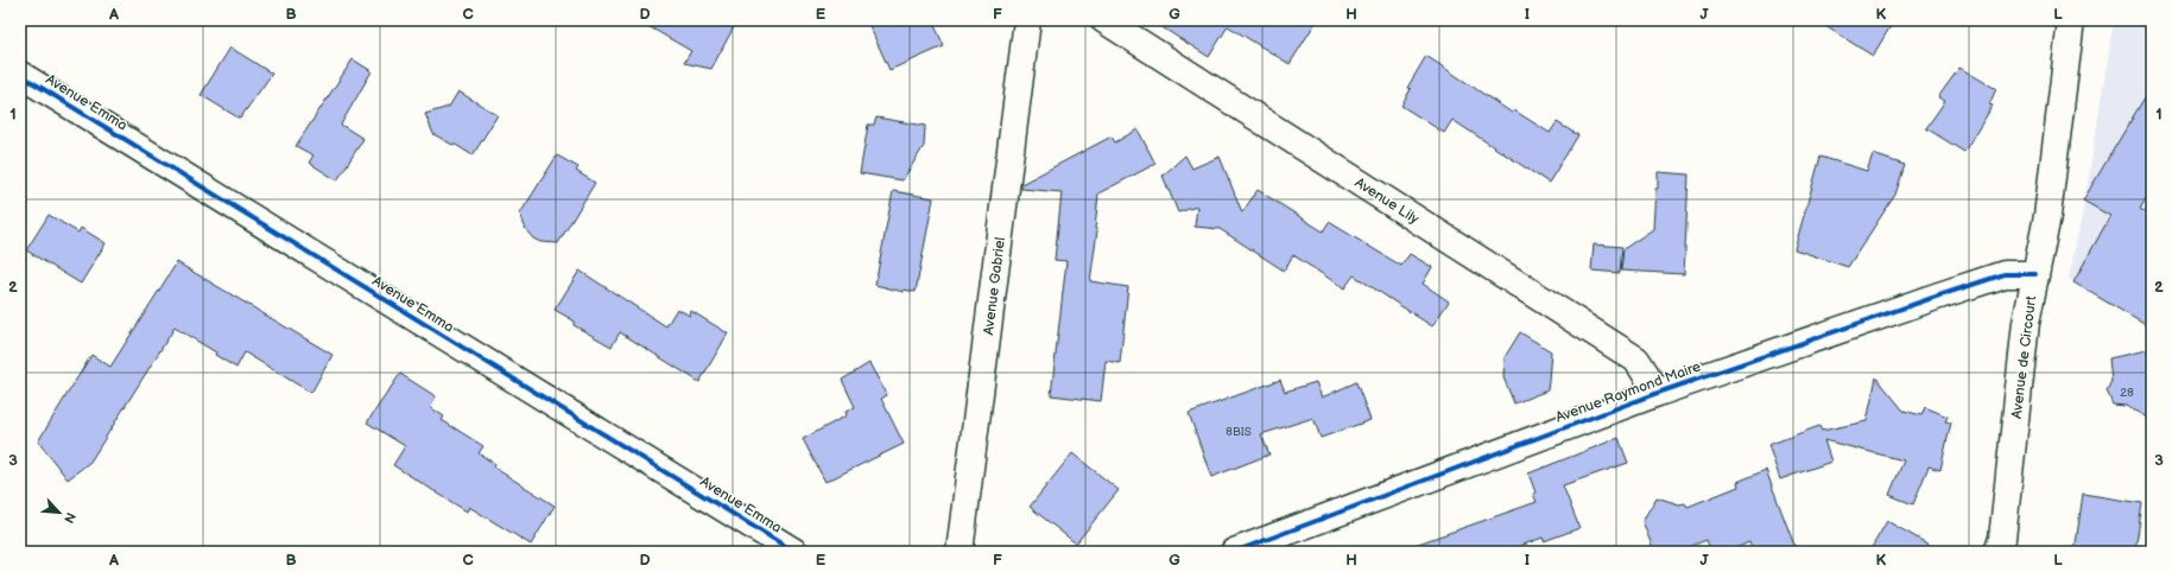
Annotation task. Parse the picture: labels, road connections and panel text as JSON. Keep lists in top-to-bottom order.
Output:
{
  "streets": {
    "street": [
      "Avenue Emma",
      "Avenue Lily",
      "Avenue Gabriel",
      "Avenue de Circourt",
      "Avenue Raymond Maire"
    ]
  },
  "crossings": [
    ["Avenue Lily", "Avenue Raymond Maire"],
    ["Avenue de Circourt", "Avenue Raymond Maire"]
  ],
  "house_numbers": ["28", "8BIS"],
  "north": "bottom right",
  "grid": {
    "columns": [
      "A",
      "B",
      "C",
      "D",
      "E",
      "F",
      "G",
      "H",
      "I",
      "J",
      "K",
      "L"
    ],
    "rows": ["1", "2", "3"]
  }
}
